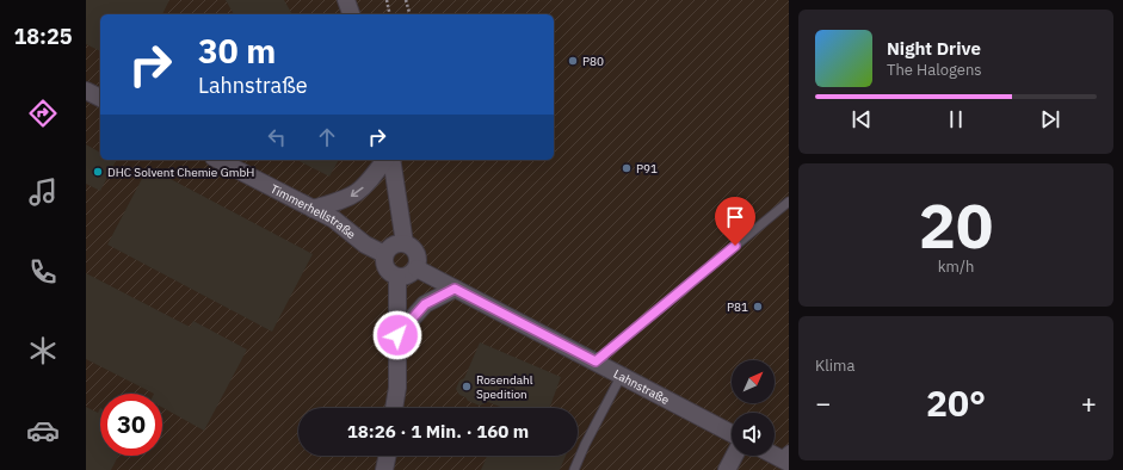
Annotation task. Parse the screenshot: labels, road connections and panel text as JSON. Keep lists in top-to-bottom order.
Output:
{
  "streets": {
    "street": ["Timmerhellstraße", "Lahnstraße"]
  },
  "crossings": [
    ["Timmerhellstraße", "Lahnstraße"]
  ],
  "places": [
    "P80",
    "P91",
    "DHC Solvent Chemie GmbH",
    "P81",
    "Rosendahl Spedition"
  ],
  "north": "top right",
  "page": {
    "tabs": "18:25",
    "turn": ["30 m", "Lahnstraße"],
    "song": ["Night Drive", "The Halogens"],
    "tile": [
      ["20", "km/h"],
      "Klima"
    ],
    "heat": ["−", "20°", "+"],
    "limit": "30",
    "trip": "18:26 · 1 Min. · 160 m"
  }
}
